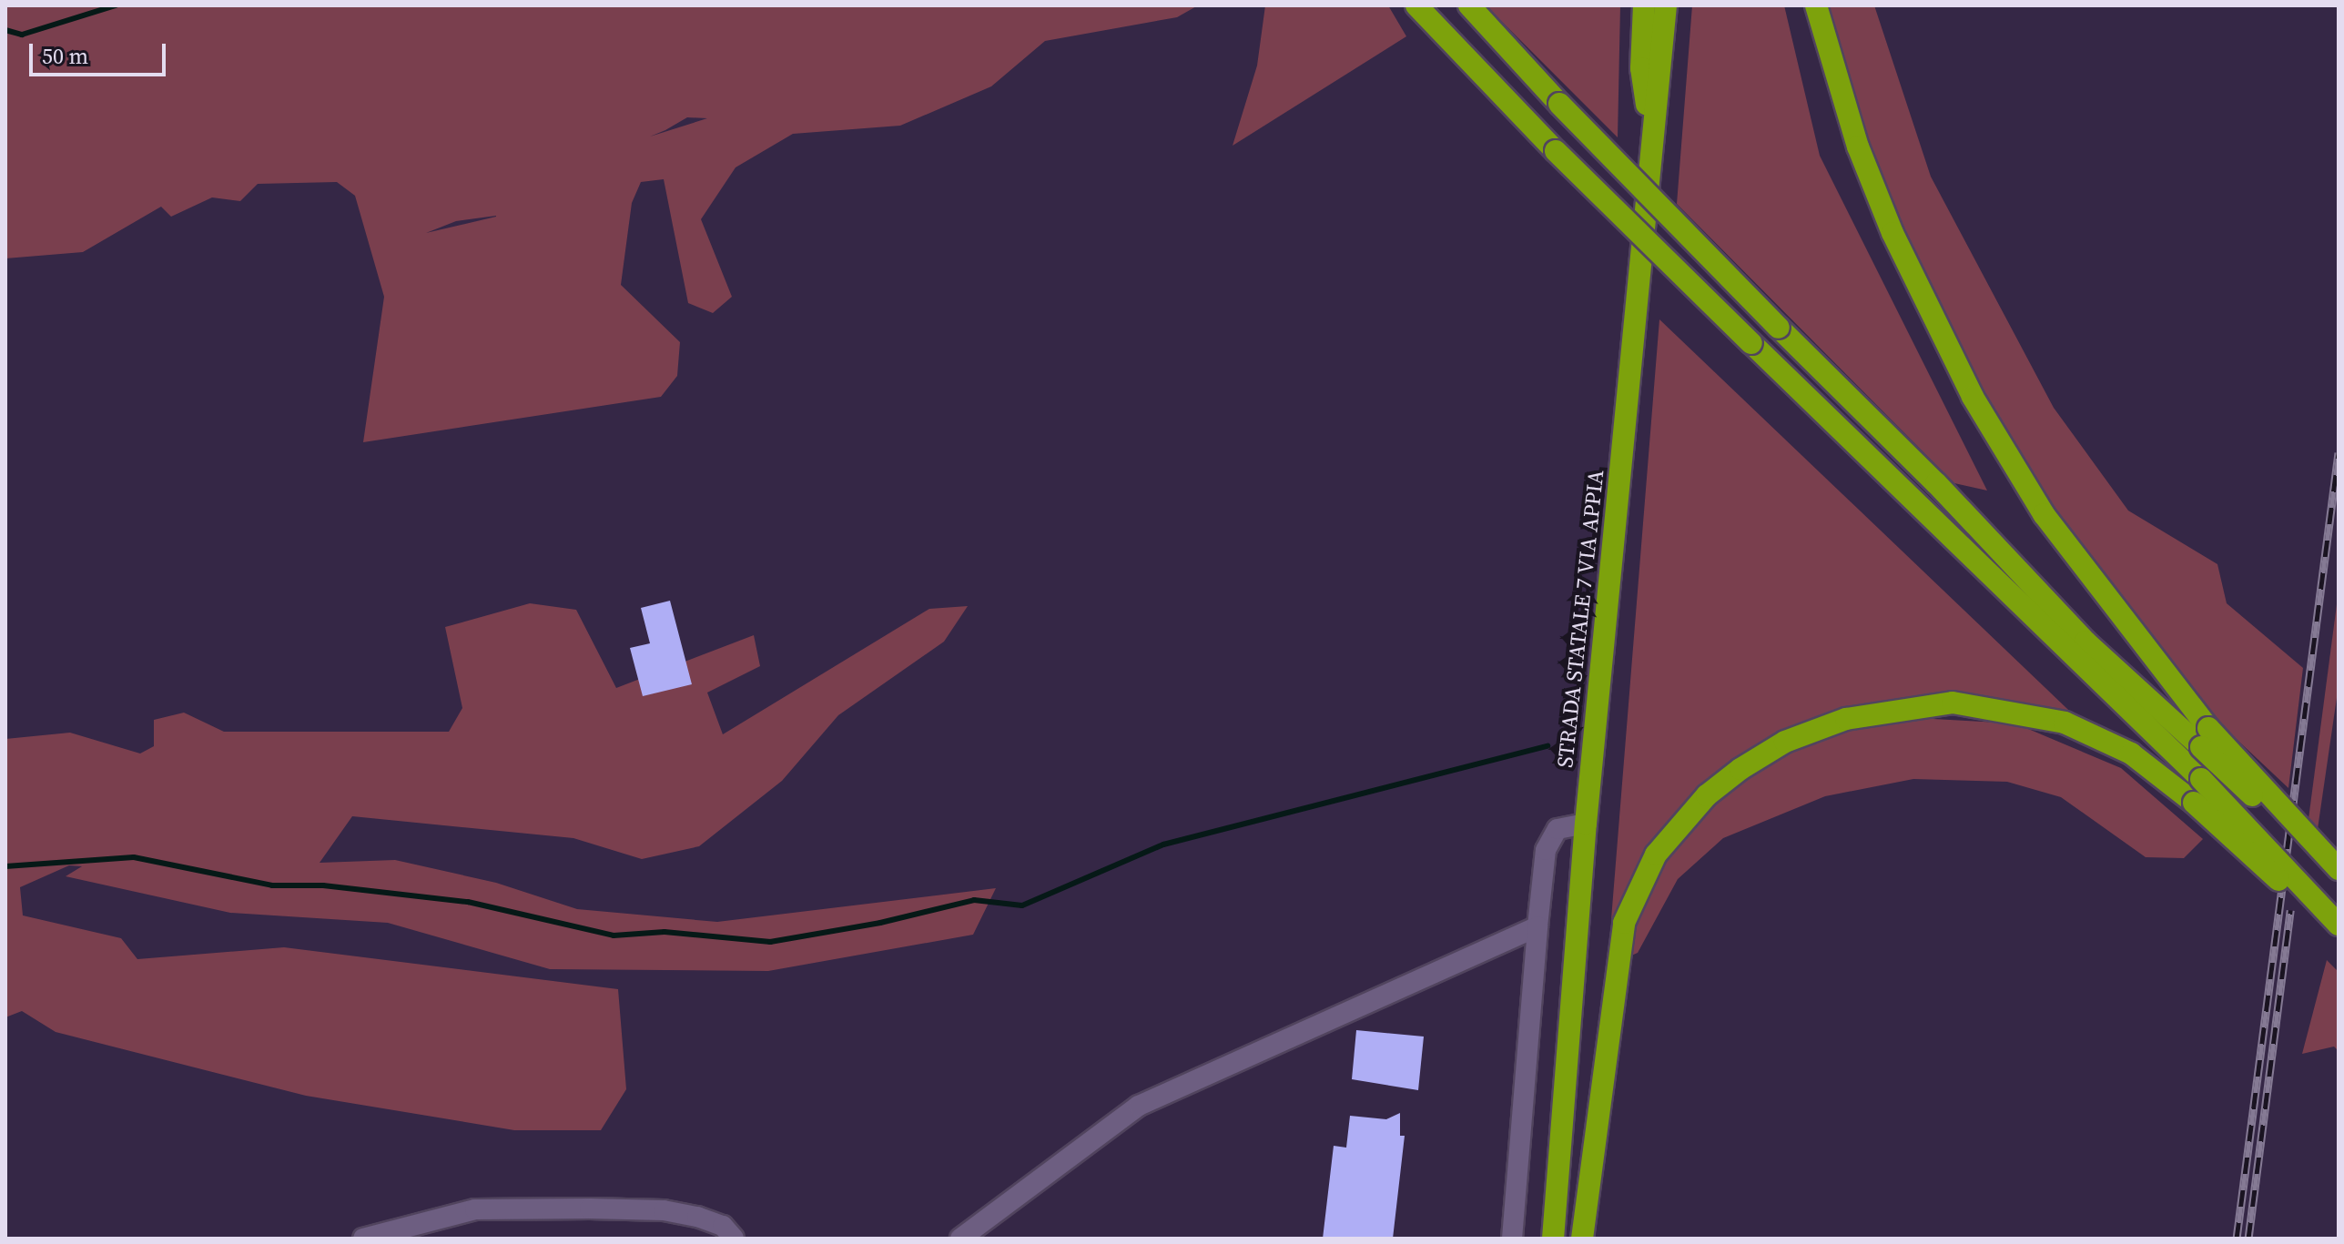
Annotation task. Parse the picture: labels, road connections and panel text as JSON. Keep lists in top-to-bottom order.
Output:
{
  "streets": {
    "highway": ["STRADA STATALE 7 VIA APPIA"]
  },
  "scale_bar": "50 m"
}
